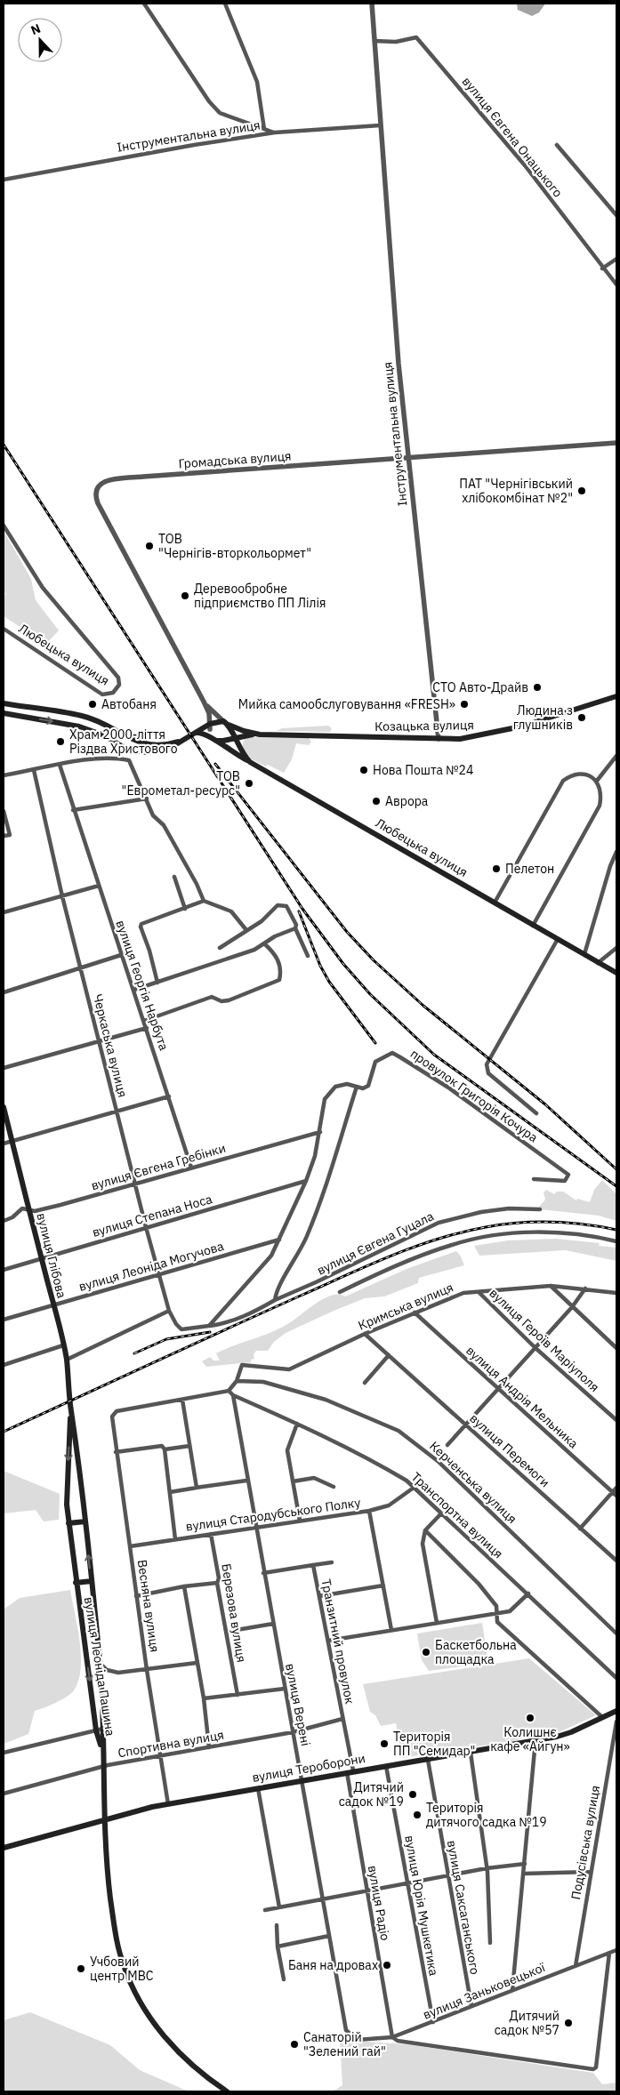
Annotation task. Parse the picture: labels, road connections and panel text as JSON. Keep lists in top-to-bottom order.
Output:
{
  "streets": {
    "main road": [
      "Любецька вулиця",
      "Козацька вулиця",
      "вулиця Глібова",
      "вулиця Леоніда Пашина",
      "вулиця Тероборони"
    ],
    "street": [
      "Інструментальна вулиця",
      "вулиця Євгена Онацького",
      "Громадська вулиця",
      "вулиця Георгія Нарбута",
      "Черкаська вулиця",
      "провулок Григорія Кочура",
      "вулиця Євгена Гребінки",
      "вулиця Степана Носа",
      "вулиця Євгена Гуцала",
      "вулиця Леоніда Могучова",
      "Кримська вулиця",
      "вулиця Героїв Маріуполя",
      "вулиця Андрія Мельника",
      "вулиця Перемоги",
      "Керченська вулиця",
      "вулиця Стародубського Полку",
      "Транспортна вулиця",
      "Весняна вулиця",
      "Березова вулиця",
      "Транзитний провулок",
      "вулиця Верені",
      "Спортивна вулиця",
      "Подусівська вулиця",
      "вулиця Радіо",
      "вулиця Юрія Мушкетика",
      "вулиця Саксаганського",
      "вулиця Заньковецької"
    ]
  },
  "crossings": [
    ["Інструментальна вулиця", "вулиця Євгена Онацького"],
    ["Інструментальна вулиця", "Громадська вулиця"],
    ["Інструментальна вулиця", "Козацька вулиця"],
    ["Любецька вулиця", "Козацька вулиця"],
    ["вулиця Георгія Нарбута", "вулиця Євгена Гребінки"],
    ["Черкаська вулиця", "вулиця Євгена Гребінки"],
    ["Черкаська вулиця", "вулиця Степана Носа"],
    ["Черкаська вулиця", "вулиця Леоніда Могучова"],
    ["вулиця Євгена Гребінки", "вулиця Глібова"],
    ["вулиця Степана Носа", "вулиця Глібова"],
    ["вулиця Глібова", "вулиця Леоніда Могучова"],
    ["вулиця Глібова", "вулиця Леоніда Пашина"],
    ["Кримська вулиця", "вулиця Героїв Маріуполя"],
    ["Кримська вулиця", "вулиця Андрія Мельника"],
    ["Кримська вулиця", "вулиця Перемоги"],
    ["Кримська вулиця", "Керченська вулиця"],
    ["вулиця Стародубського Полку", "Транспортна вулиця"],
    ["вулиця Стародубського Полку", "Весняна вулиця"],
    ["вулиця Стародубського Полку", "Березова вулиця"],
    ["вулиця Стародубського Полку", "вулиця Верені"],
    ["Транспортна вулиця", "вулиця Верені"],
    ["Весняна вулиця", "Спортивна вулиця"],
    ["Весняна вулиця", "вулиця Тероборони"],
    ["Транзитний провулок", "вулиця Верені"],
    ["Транзитний провулок", "Спортивна вулиця"],
    ["Транзитний провулок", "вулиця Тероборони"],
    ["Транзитний провулок", "вулиця Радіо"],
    ["вулиця Верені", "Спортивна вулиця"],
    ["вулиця Верені", "вулиця Тероборони"],
    ["вулиця Верені", "вулиця Заньковецької"],
    ["вулиця Тероборони", "вулиця Радіо"],
    ["вулиця Тероборони", "вулиця Юрія Мушкетика"],
    ["вулиця Тероборони", "вулиця Саксаганського"],
    ["Подусівська вулиця", "вулиця Заньковецької"],
    ["вулиця Радіо", "вулиця Заньковецької"],
    ["вулиця Юрія Мушкетика", "вулиця Заньковецької"],
    ["вулиця Саксаганського", "вулиця Заньковецької"]
  ],
  "places": [
    "ПАТ \"Чернігівський хлібокомбінат №2\"",
    "ТОВ \"Чернігів-вторкольормет\"",
    "Деревообробне підприємство ПП Лілія",
    "СТО Авто-Драйв",
    "Автобаня",
    "Мийка самообслуговування «FRESH»",
    "Людина з глушників",
    "Храм 2000-ліття Різдва Христового",
    "Нова Пошта №24",
    "ТОВ \"Еврометал-ресурс\"",
    "Аврора",
    "Пелетон",
    "Баскетбольна площадка",
    "Колишнє кафе «Айгун»",
    "Територія ПП \"Семидар\"",
    "Дитячий садок №19",
    "Територія дитячого садка №19",
    "Баня на дровах",
    "Учбовий центр МВС",
    "Дитячий садок №57",
    "Санаторій \"Зелений гай\""
  ],
  "north": "top"
}
